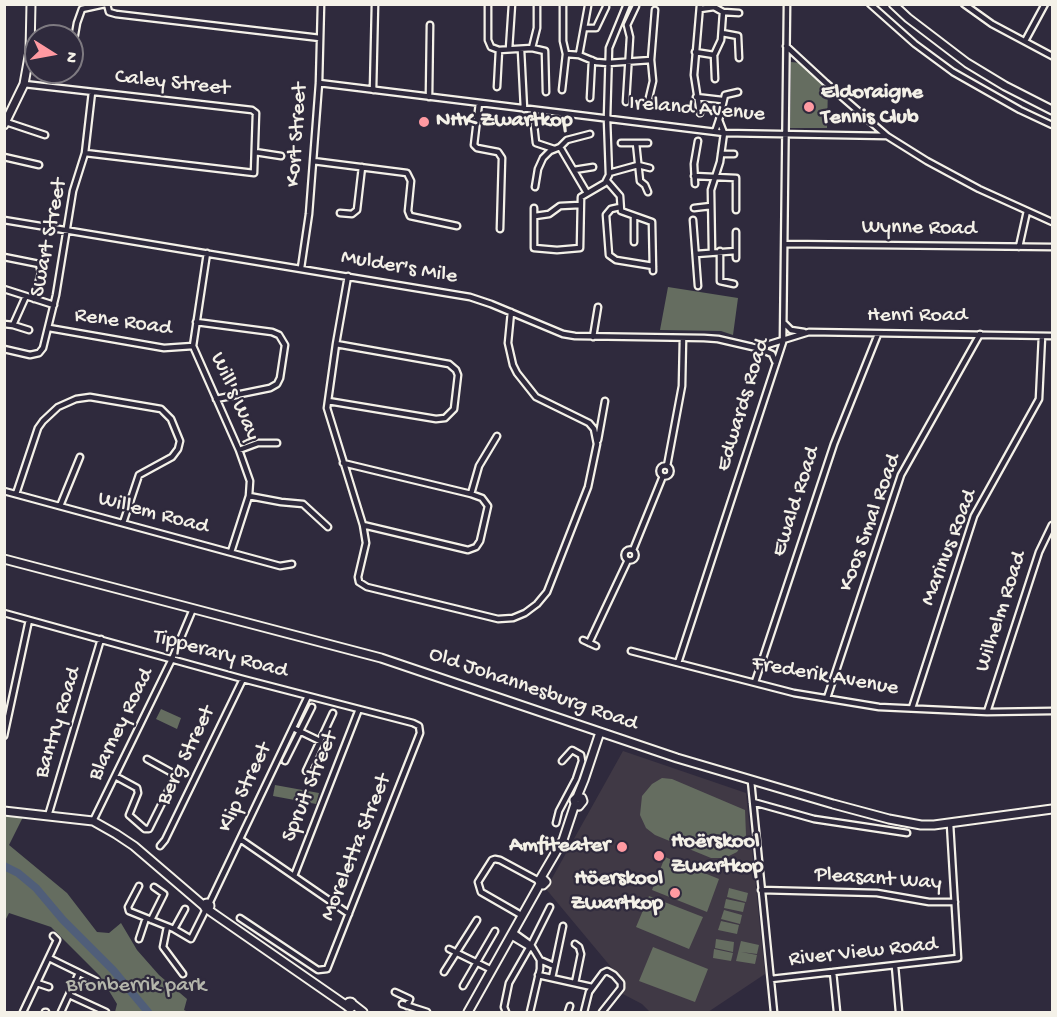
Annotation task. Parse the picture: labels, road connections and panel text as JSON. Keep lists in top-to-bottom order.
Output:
{
  "streets": {
    "main road": ["Old Johannesburg Road"],
    "street": [
      "Caley Street",
      "Ireland Avenue",
      "Kort Street",
      "Wynne Road",
      "Swart Street",
      "Mulder's Mile",
      "Henri Road",
      "Rene Road",
      "Will's Way",
      "Edwards Road",
      "Ewald Road",
      "Willem Road",
      "Koos Smal Road",
      "Marinus Road",
      "Wilhelm Road",
      "Tipperary Road",
      "Frederik Avenue",
      "Bantry Road",
      "Blarney Road",
      "Berg Street",
      "Spruit Street",
      "Klip Street",
      "Moreletta Street",
      "Pleasant Way",
      "River View Road"
    ]
  },
  "crossings": [
    ["Caley Street", "Swart Street"],
    ["Ireland Avenue", "Kort Street"],
    ["Ireland Avenue", "Edwards Road"],
    ["Kort Street", "Mulder's Mile"],
    ["Wynne Road", "Edwards Road"],
    ["Swart Street", "Mulder's Mile"],
    ["Swart Street", "Rene Road"],
    ["Mulder's Mile", "Henri Road"],
    ["Mulder's Mile", "Will's Way"],
    ["Mulder's Mile", "Edwards Road"],
    ["Henri Road", "Edwards Road"],
    ["Henri Road", "Ewald Road"],
    ["Henri Road", "Koos Smal Road"],
    ["Henri Road", "Marinus Road"],
    ["Rene Road", "Will's Way"],
    ["Will's Way", "Willem Road"],
    ["Edwards Road", "Frederik Avenue"],
    ["Ewald Road", "Frederik Avenue"],
    ["Koos Smal Road", "Frederik Avenue"],
    ["Marinus Road", "Frederik Avenue"],
    ["Wilhelm Road", "Frederik Avenue"],
    ["Tipperary Road", "Bantry Road"],
    ["Tipperary Road", "Blarney Road"],
    ["Tipperary Road", "Berg Street"],
    ["Tipperary Road", "Spruit Street"],
    ["Tipperary Road", "Klip Street"],
    ["Tipperary Road", "Moreletta Street"],
    ["Old Johannesburg Road", "Blarney Road"],
    ["Pleasant Way", "River View Road"]
  ],
  "parks": ["Bronberrik park"],
  "places": [
    "Eldoraigne Tennis Club",
    "NHK Zwartkop",
    "Amfiteater",
    "Hoërskool Zwartkop",
    "Höerskool Zwartkop"
  ],
  "north": "right"
}
